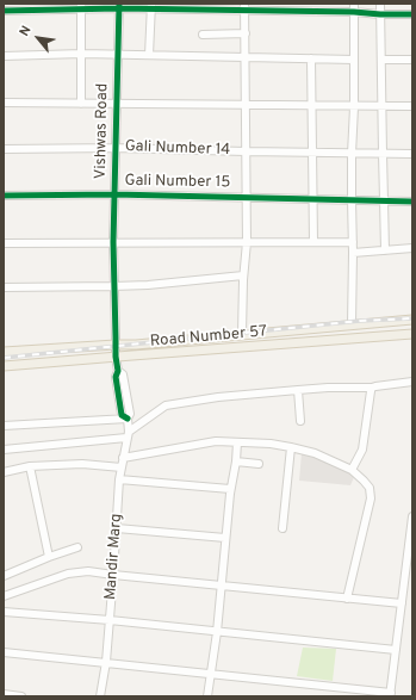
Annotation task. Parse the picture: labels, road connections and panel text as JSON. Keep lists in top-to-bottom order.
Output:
{
  "streets": {
    "main road": ["Road Number 57"],
    "street": [
      "Vishwas Road",
      "Gali Number 14",
      "Gali Number 15",
      "Mandir Marg"
    ]
  },
  "crossings": [
    ["Vishwas Road", "Gali Number 14"],
    ["Vishwas Road", "Gali Number 15"],
    ["Vishwas Road", "Road Number 57"],
    ["Vishwas Road", "Mandir Marg"],
    ["Road Number 57", "Mandir Marg"]
  ],
  "north": "top left"
}
